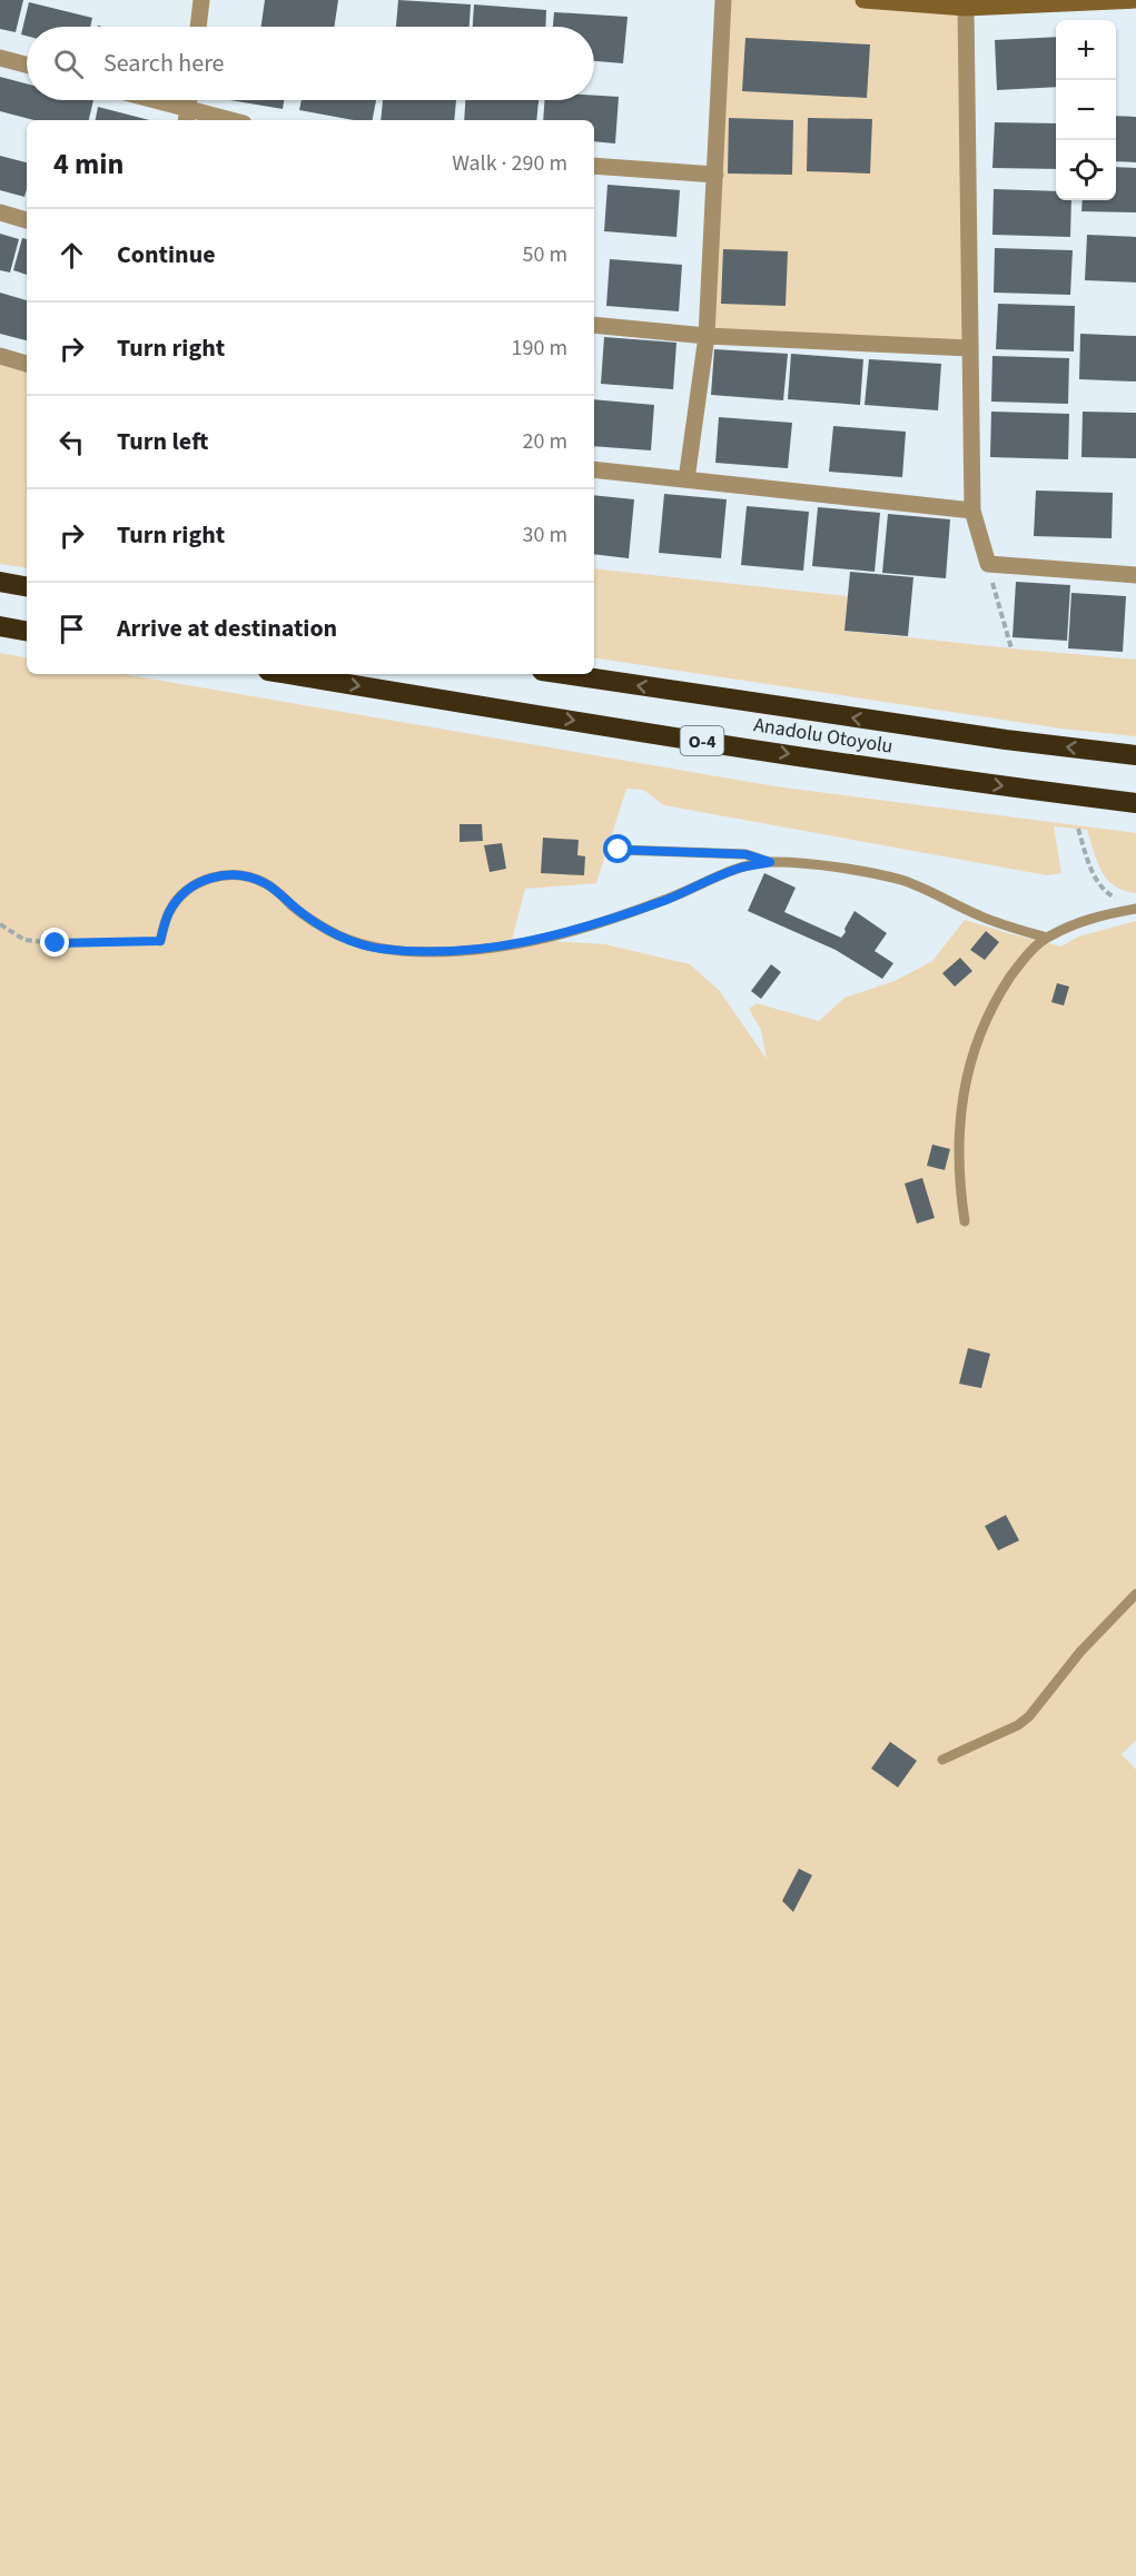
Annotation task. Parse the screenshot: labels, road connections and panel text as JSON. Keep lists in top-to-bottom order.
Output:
{
  "streets": {
    "highway": ["Anadolu Otoyolu", "O-4"]
  },
  "page": {
    "map_buttons": ["+", "−"],
    "search": "Search here",
    "heading": ["4 min", "Walk · 290 m"],
    "list": [
      ["Continue", "50 m"],
      ["Turn right", "190 m"],
      ["Turn left", "20 m"],
      ["Turn right", "30 m"],
      "Arrive at destination"
    ]
  }
}
